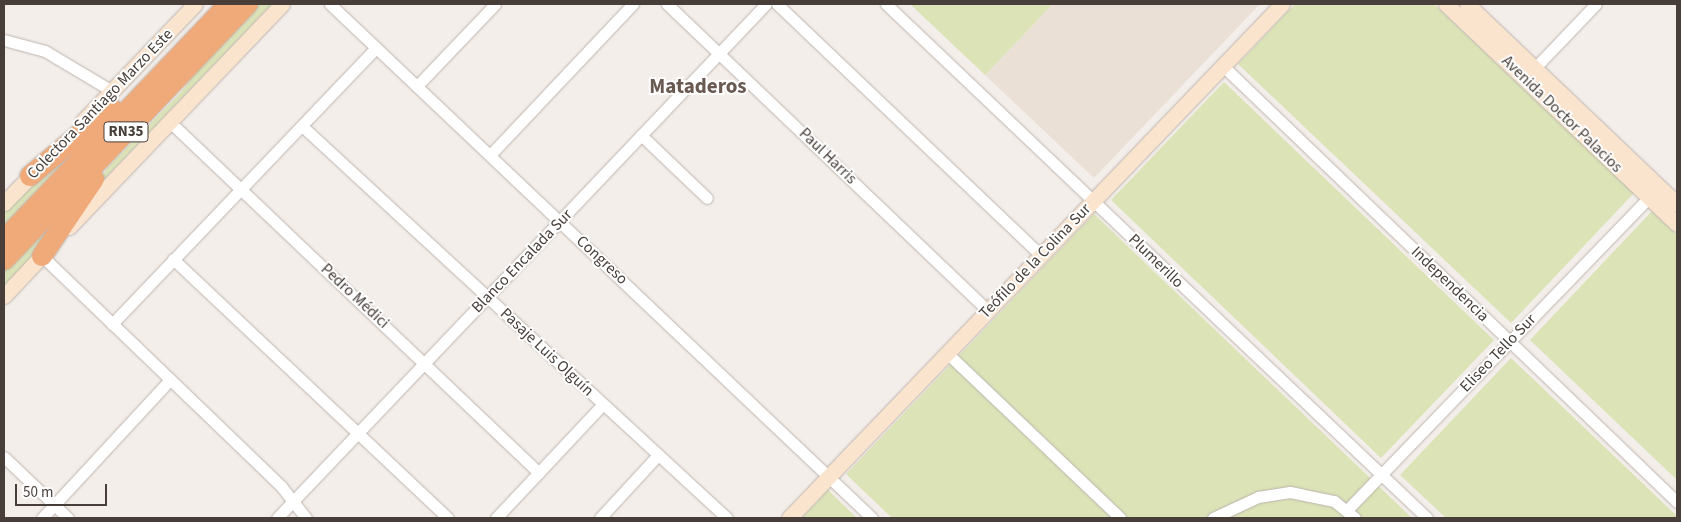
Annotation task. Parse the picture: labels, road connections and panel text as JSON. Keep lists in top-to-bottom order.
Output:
{
  "streets": {
    "highway": ["RN35"],
    "street": [
      "Colectora Santiago Marzo Este",
      "Avenida Doctor Palacios",
      "Paul Harris",
      "Congreso",
      "Blanco Encalada Sur",
      "Teófilo de la Colina Sur",
      "Plumerillo",
      "Independencia",
      "Pedro Médici",
      "Pasaje Luis Olguín",
      "Eliseo Tello Sur"
    ]
  },
  "crossings": [
    ["Avenida Doctor Palacios", "Eliseo Tello Sur"],
    ["Paul Harris", "Blanco Encalada Sur"],
    ["Paul Harris", "Teófilo de la Colina Sur"],
    ["Congreso", "Blanco Encalada Sur"],
    ["Congreso", "Teófilo de la Colina Sur"],
    ["Blanco Encalada Sur", "Pedro Médici"],
    ["Blanco Encalada Sur", "Pasaje Luis Olguín"],
    ["Teófilo de la Colina Sur", "Plumerillo"],
    ["Teófilo de la Colina Sur", "Independencia"],
    ["Plumerillo", "Eliseo Tello Sur"],
    ["Independencia", "Eliseo Tello Sur"]
  ],
  "districts": ["Mataderos"],
  "scale_bar": "50 m"
}
